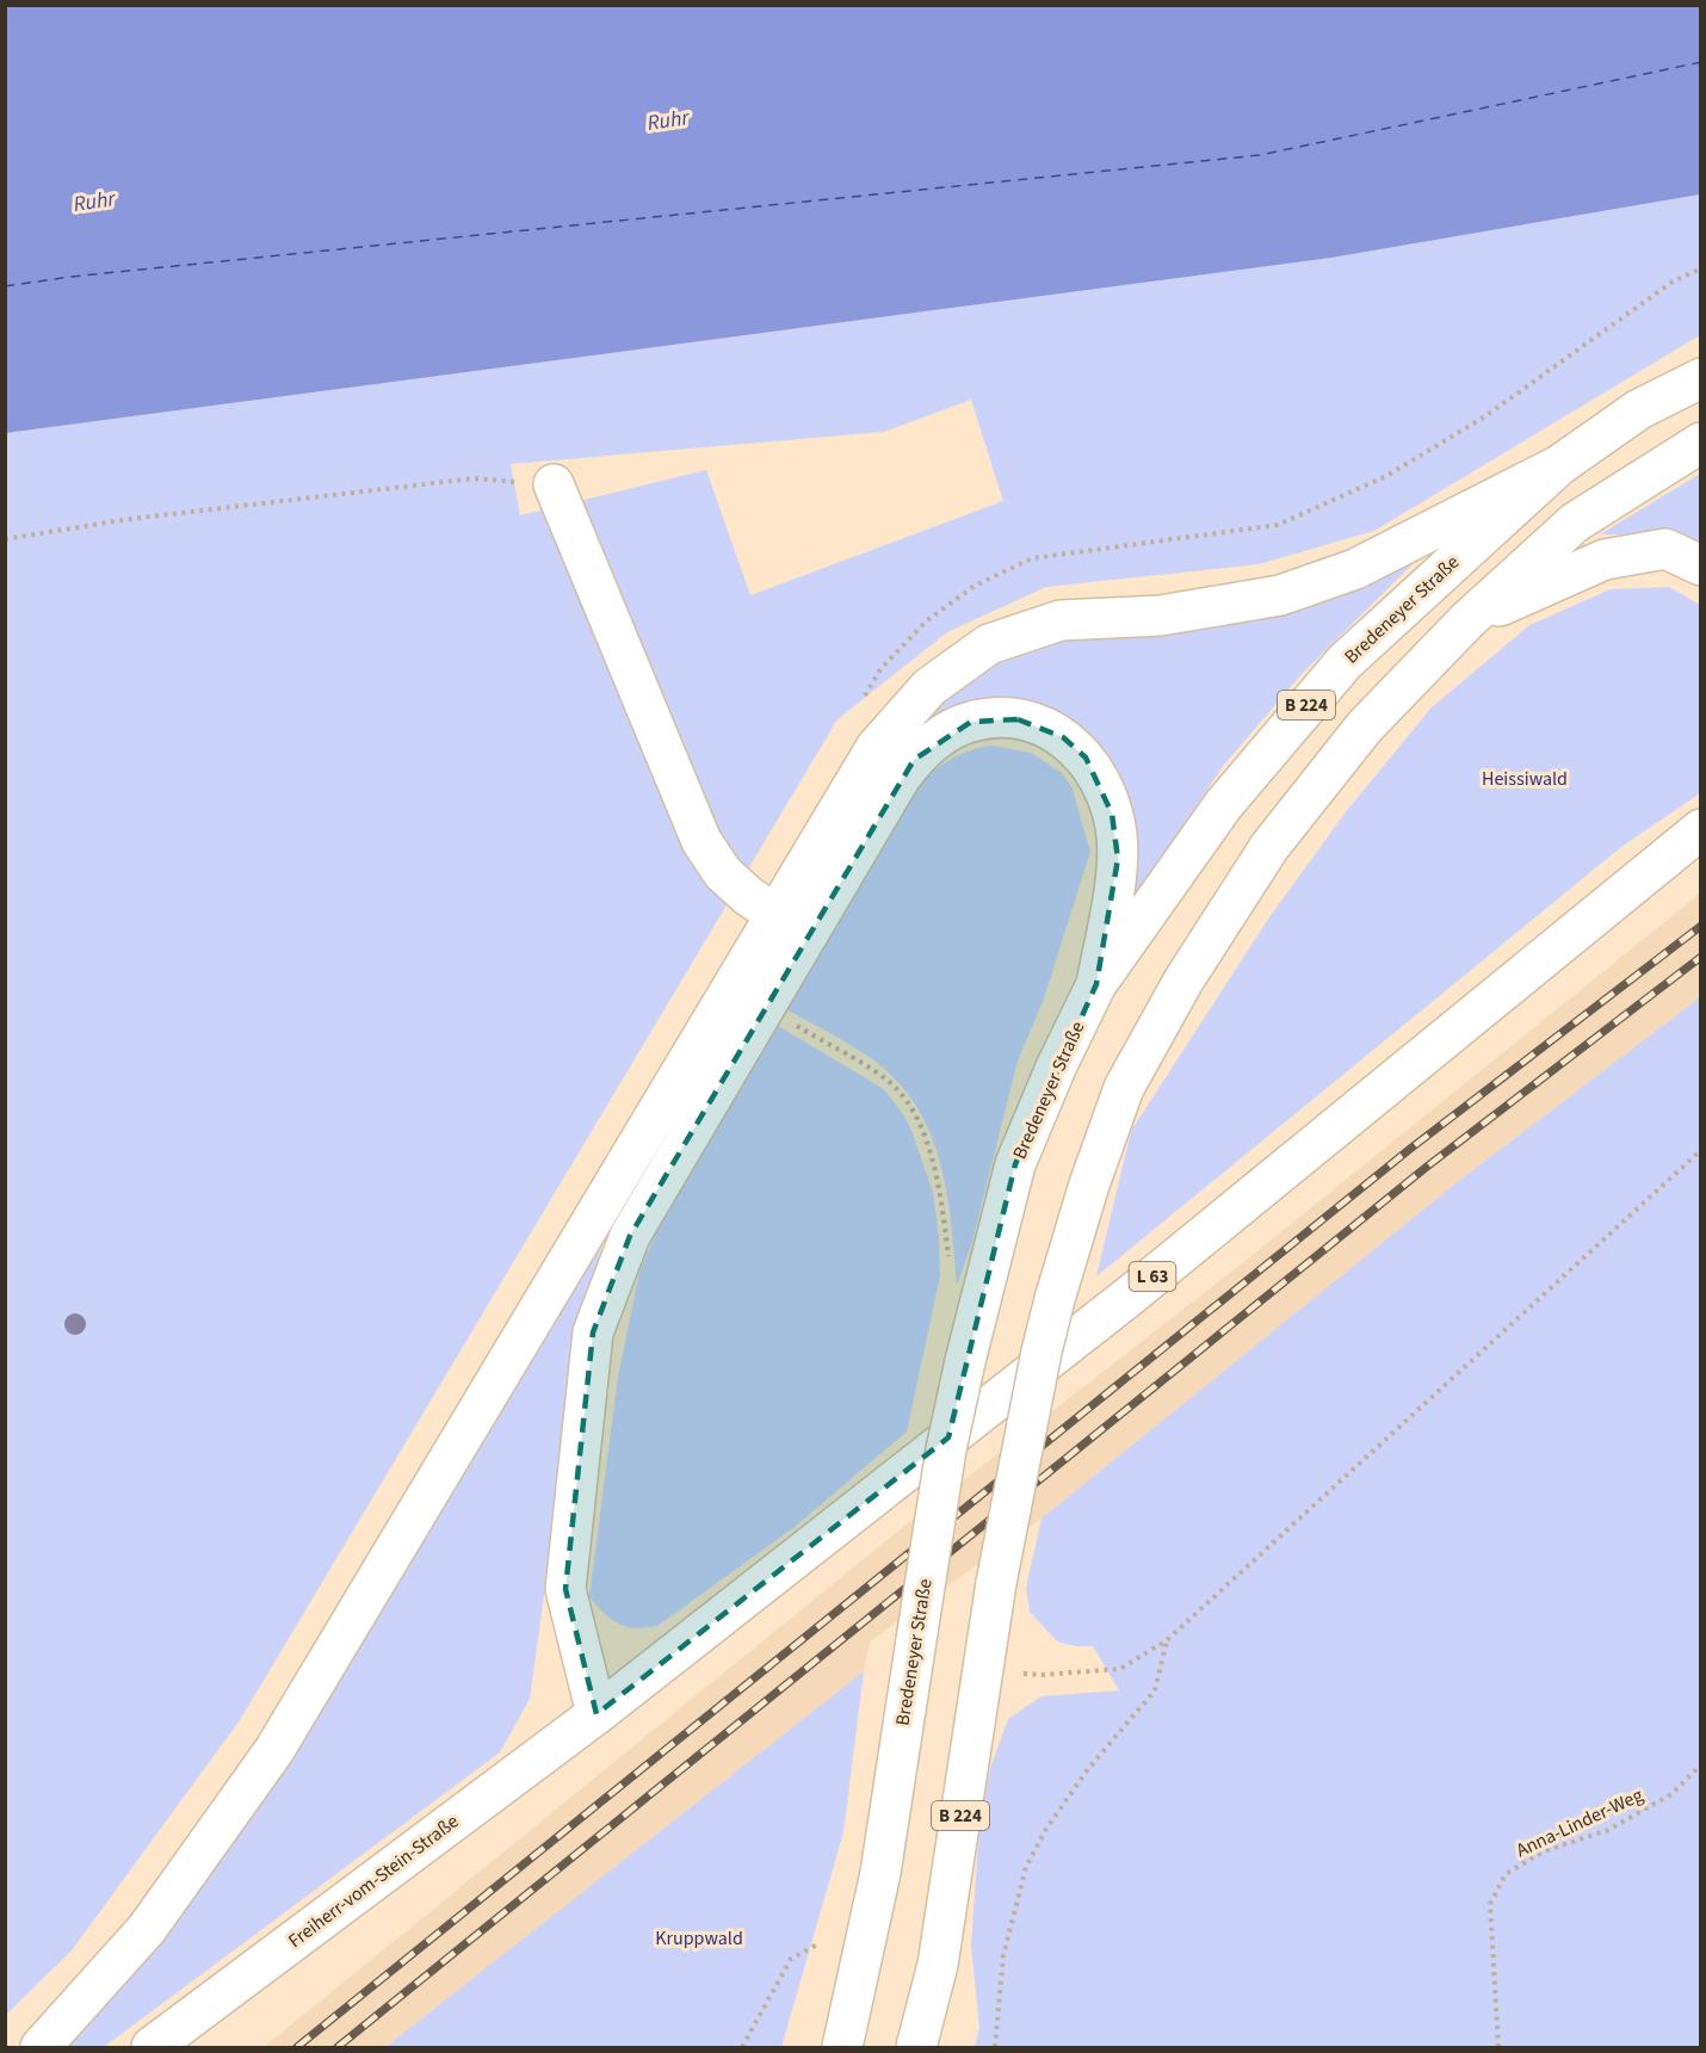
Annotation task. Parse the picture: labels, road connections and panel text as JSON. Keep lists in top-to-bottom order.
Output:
{
  "streets": {
    "main road": [
      "Bredeneyer Straße",
      "B 224",
      "L 63",
      "Freiherr-vom-Stein-Straße"
    ],
    "path": ["Anna-Linder-Weg"]
  },
  "crossings": [
    ["L 63", "Freiherr-vom-Stein-Straße"]
  ],
  "water": ["Ruhr"],
  "parks": ["Heissiwald", "Kruppwald"]
}
